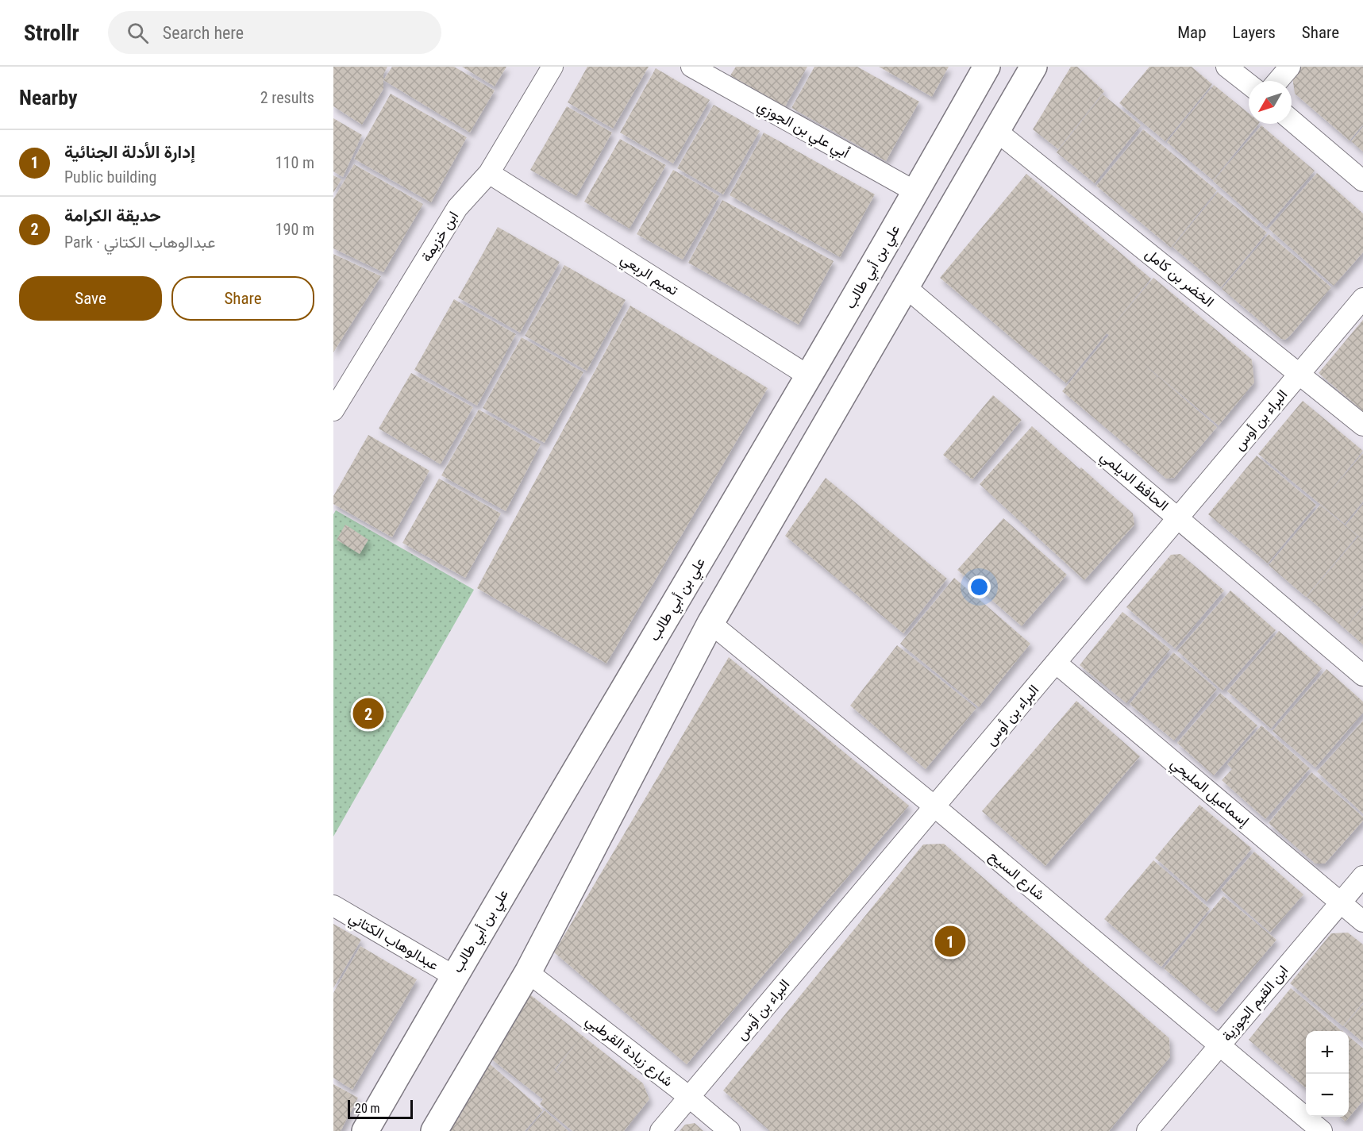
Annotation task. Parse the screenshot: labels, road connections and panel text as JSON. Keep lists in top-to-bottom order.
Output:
{
  "streets": {
    "main road": ["علي بن أبي طالب"],
    "street": [
      "أبي علي بن الجوزي",
      "ابن خزيمة",
      "تميم الربعي",
      "الخضر بن كامل",
      "البراء بن أوس",
      "الحافظ الديلمي",
      "إسماعيل المليحي",
      "شارع السيح",
      "عبدالوهاب الكتاني",
      "ابن القيم الجوزية",
      "شارع زيادة القرطبي"
    ]
  },
  "crossings": [
    ["أبي علي بن الجوزي", "علي بن أبي طالب"],
    ["ابن خزيمة", "تميم الربعي"],
    ["علي بن أبي طالب", "تميم الربعي"],
    ["علي بن أبي طالب", "عبدالوهاب الكتاني"],
    ["الخضر بن كامل", "البراء بن أوس"],
    ["البراء بن أوس", "الحافظ الديلمي"],
    ["البراء بن أوس", "إسماعيل المليحي"],
    ["البراء بن أوس", "شارع السيح"],
    ["البراء بن أوس", "شارع زيادة القرطبي"],
    ["إسماعيل المليحي", "ابن القيم الجوزية"],
    ["شارع السيح", "ابن القيم الجوزية"]
  ],
  "scale_bar": "20 m",
  "north": "bottom left",
  "page": {
    "header": "Strollr",
    "search": "Search here",
    "nav": ["Map", "Layers", "Share"],
    "heading": ["Nearby", "2 results"],
    "list": [
      {
        "mark": "1",
        "name": "إدارة الأدلة الجنائية",
        "note": "Public building",
        "value": "110 m"
      },
      {
        "mark": "2",
        "name": "حديقة الكرامة",
        "note": "Park · عبدالوهاب الكتاني",
        "value": "190 m"
      }
    ],
    "buttons": ["Save", "Share"],
    "pins": ["2", "1"],
    "map_buttons": ["+", "−"],
    "scale": "20 m"
  }
}
